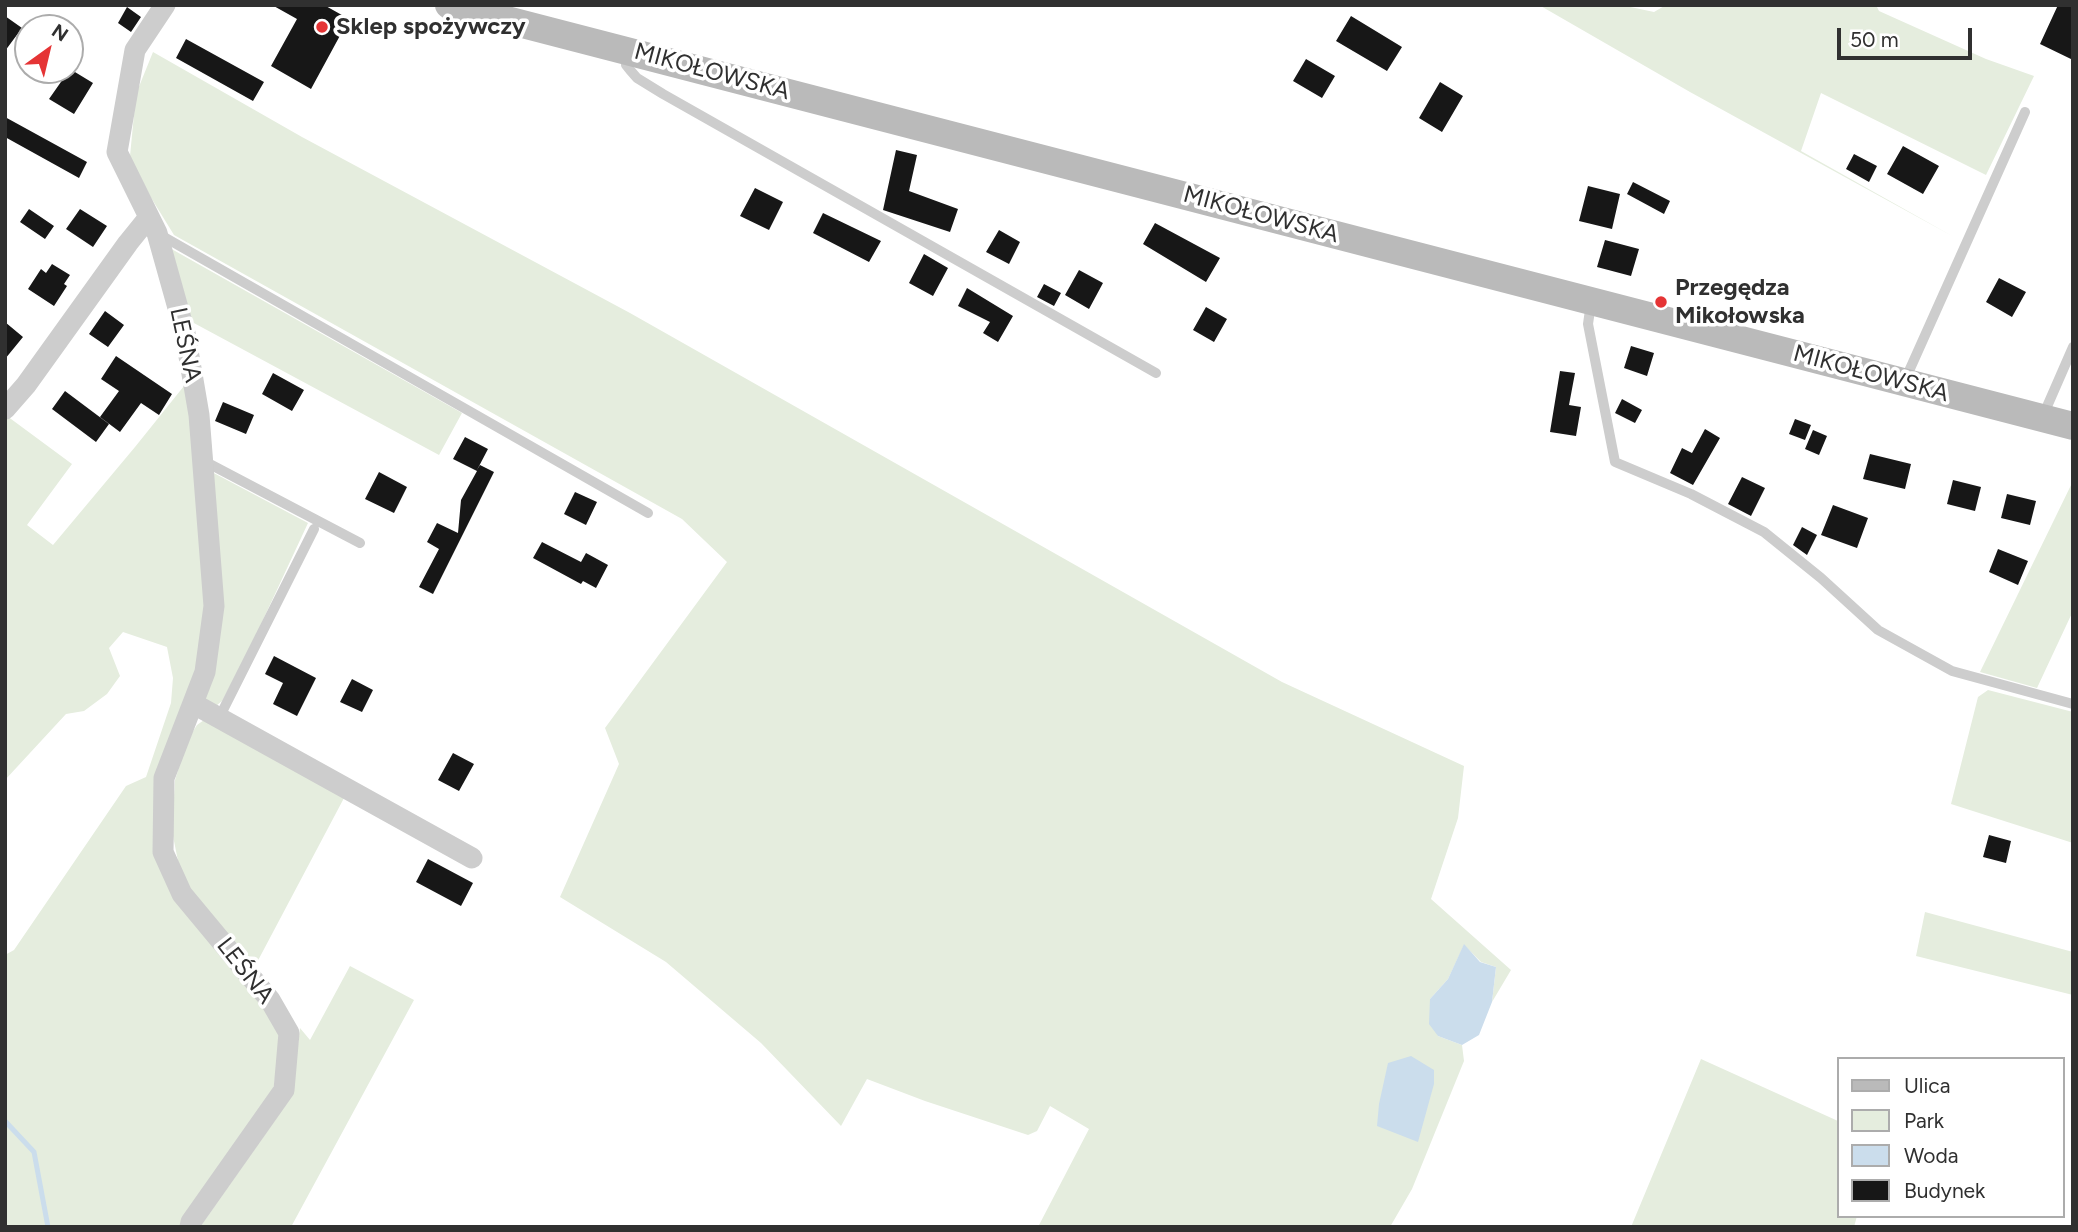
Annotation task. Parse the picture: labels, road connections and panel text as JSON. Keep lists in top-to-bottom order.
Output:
{
  "streets": {
    "main road": ["MIKOŁOWSKA"],
    "street": ["LEŚNA"]
  },
  "places": ["Sklep spożywczy", "Przegędza Mikołowska"],
  "legend": [
    "Ulica",
    "Park",
    "Woda",
    "Budynek"
  ],
  "scale_bar": "50 m",
  "north": "top right"
}
